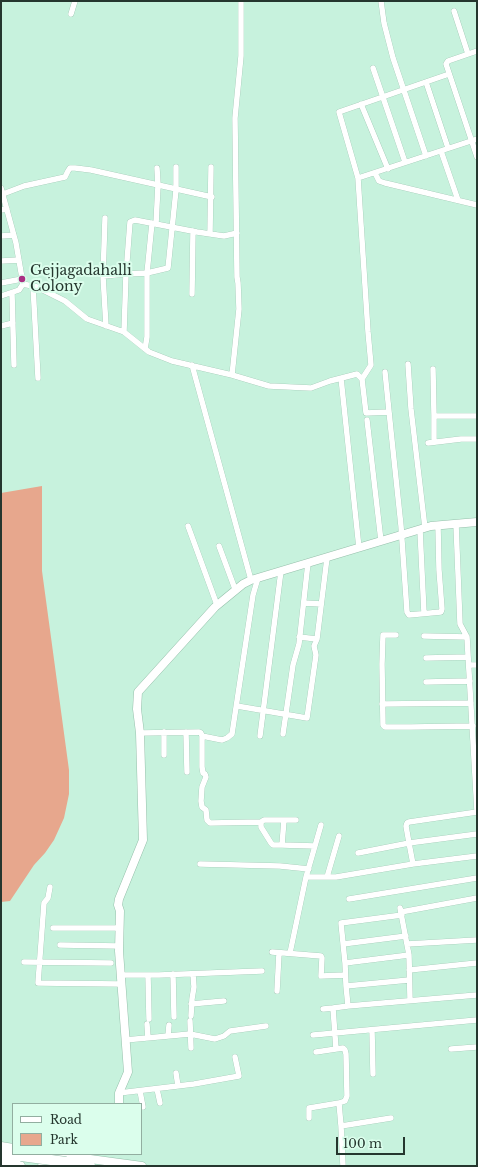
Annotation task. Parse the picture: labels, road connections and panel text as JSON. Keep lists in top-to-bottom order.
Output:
{
  "places": ["Gejjagadahalli Colony"],
  "legend": ["Road", "Park"],
  "scale_bar": "100 m"
}
